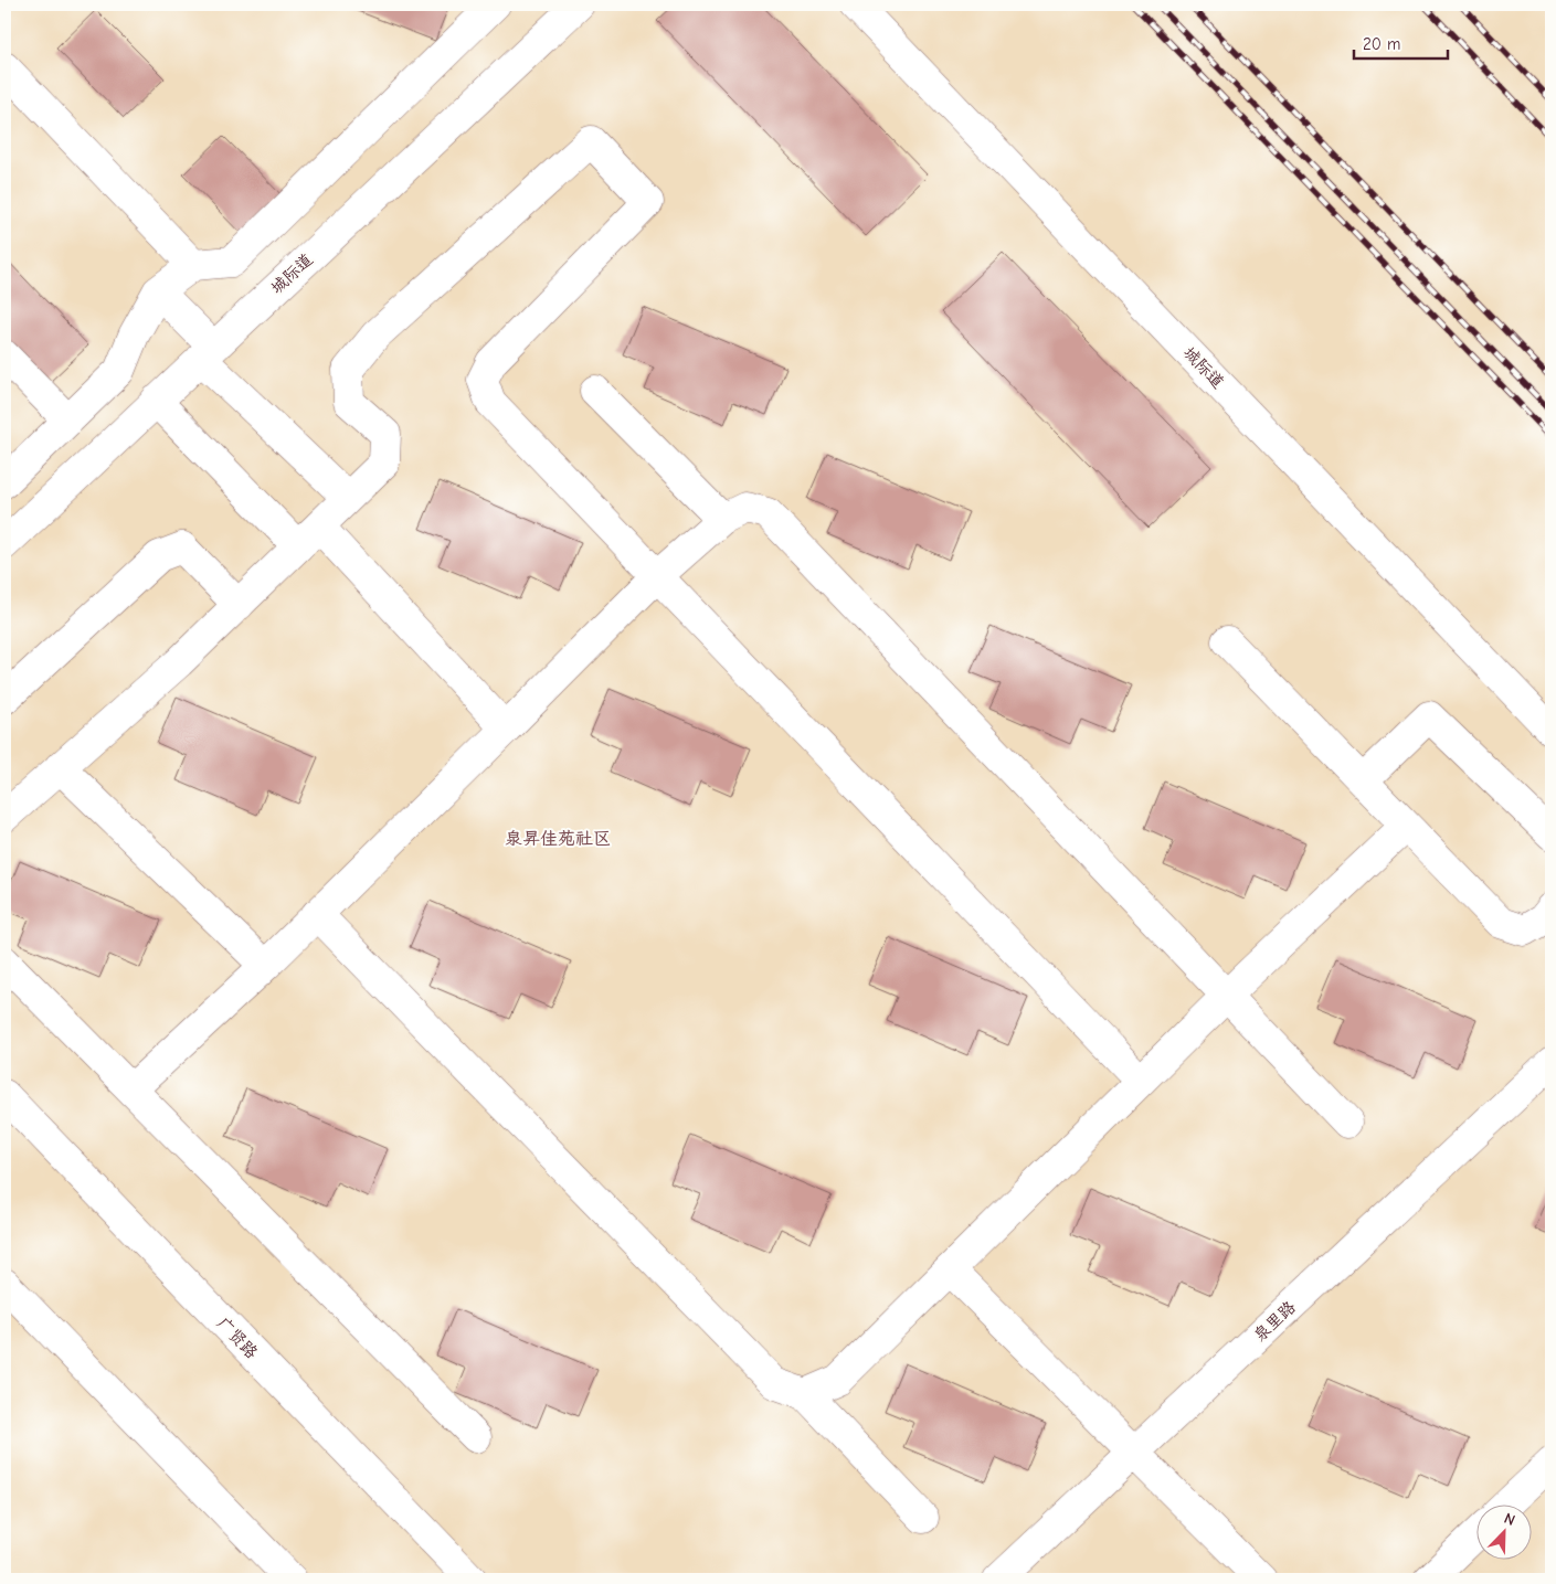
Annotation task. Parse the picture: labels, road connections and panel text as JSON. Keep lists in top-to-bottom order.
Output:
{
  "streets": {
    "street": ["城际道", "泉里路", "广贤路"]
  },
  "districts": ["泉昇佳苑社区"],
  "scale_bar": "20 m",
  "north": "top right"
}
